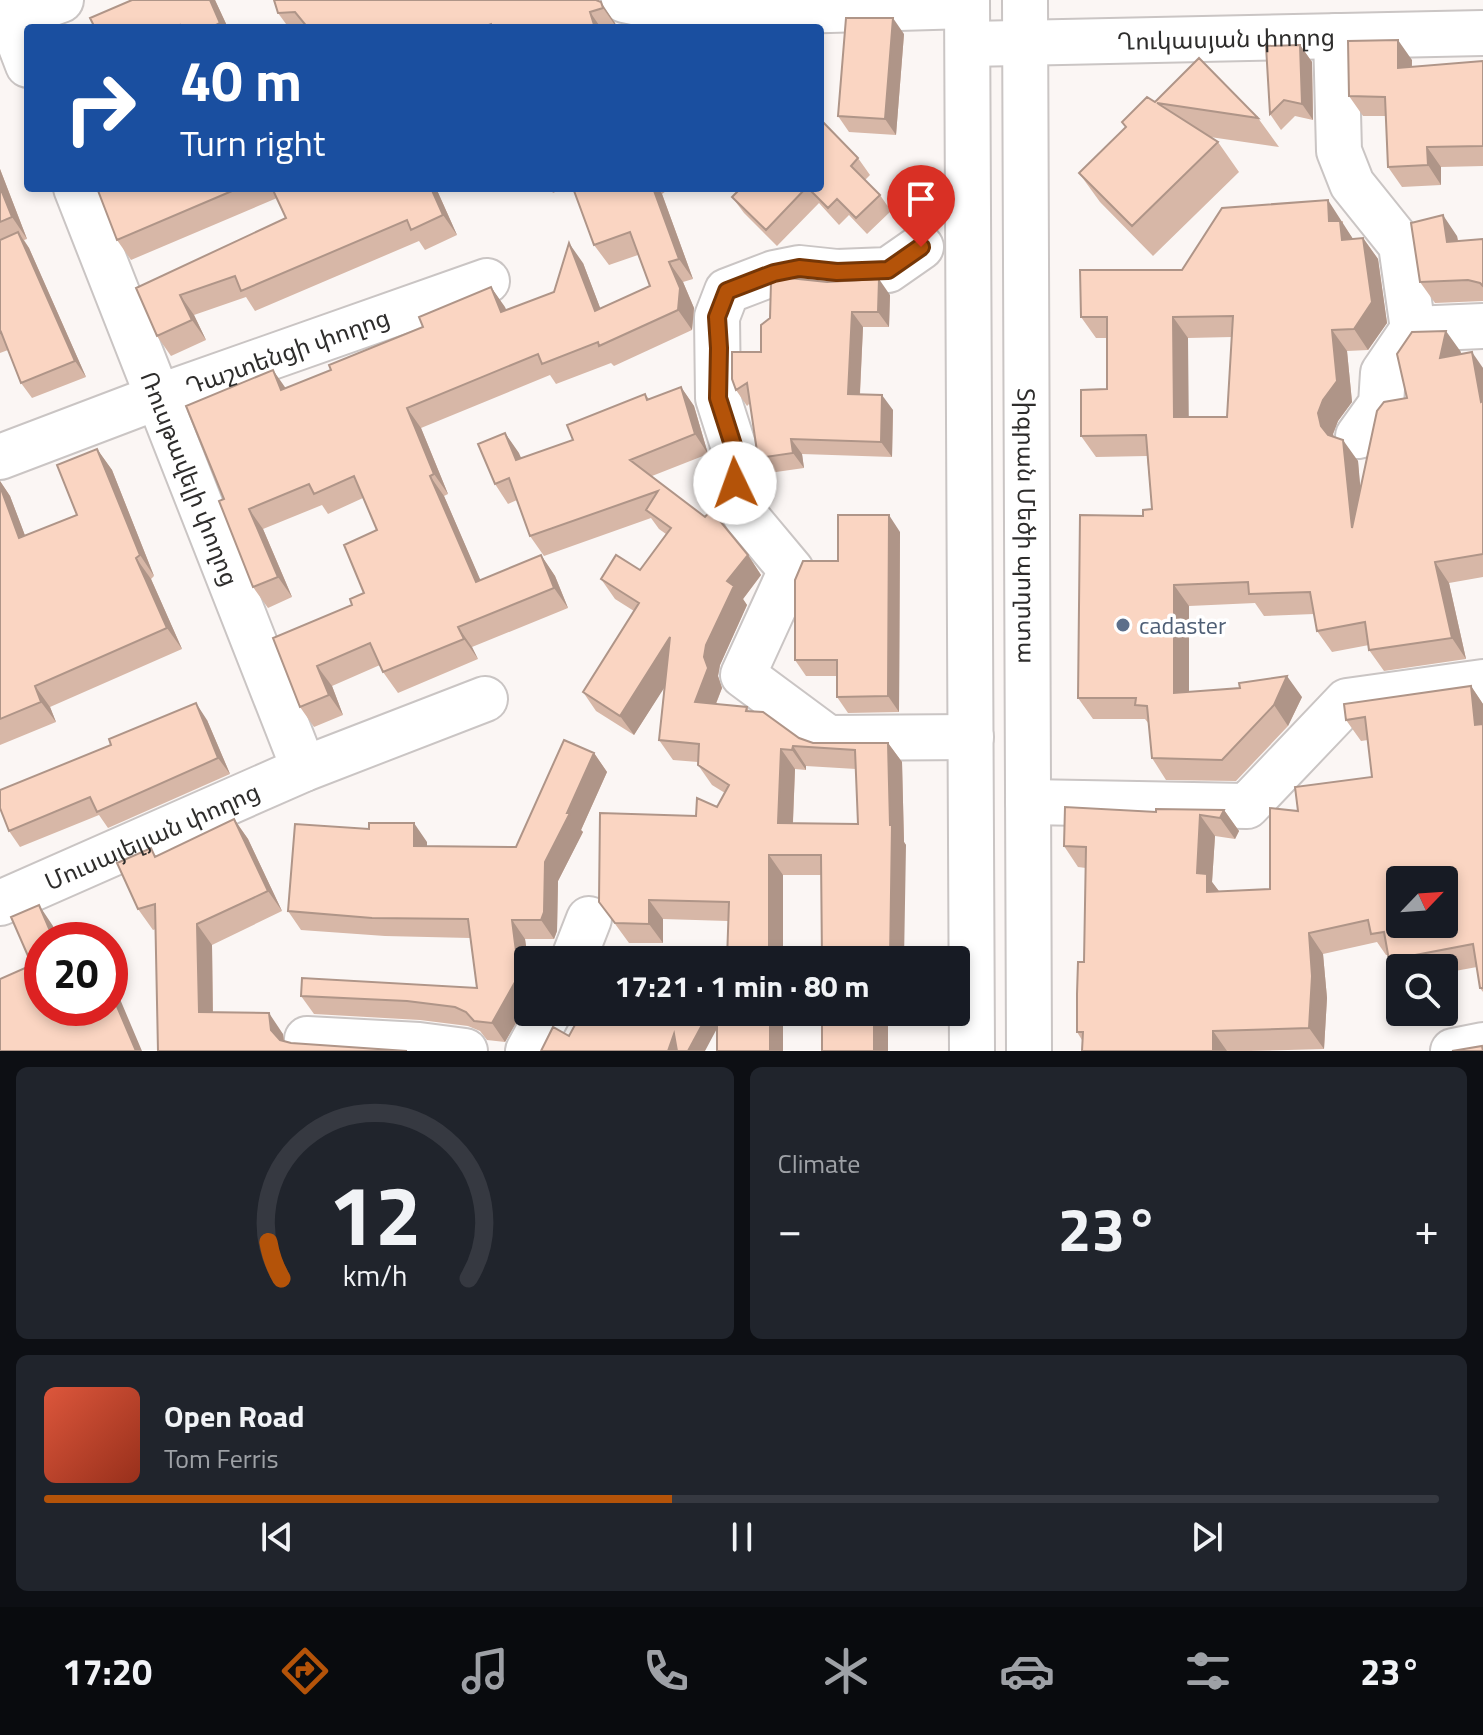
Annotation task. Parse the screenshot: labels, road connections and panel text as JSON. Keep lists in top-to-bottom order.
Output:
{
  "streets": {
    "street": [
      "Ղուկասյան փողոց",
      "Դաշտենցի փողոց",
      "Ռուսթավելի փողոց",
      "Տիգրան Մեծի պողոտա",
      "Մուսայելյան փողոց"
    ]
  },
  "crossings": [
    ["Ղուկասյան փողոց", "Տիգրան Մեծի պողոտա"],
    ["Դաշտենցի փողոց", "Ռուսթավելի փողոց"],
    ["Ռուսթավելի փողոց", "Մուսայելյան փողոց"]
  ],
  "places": ["cadaster"],
  "north": "top right",
  "page": {
    "turn": ["40 m", "Turn right"],
    "limit": "20",
    "trip": "17:21 · 1 min · 80 m",
    "tile": "Climate",
    "heat": ["−", "23°", "+"],
    "song": ["Open Road", "Tom Ferris"],
    "tabs": ["17:20", "23°"],
    "gauge": ["12", "km/h"]
  }
}
